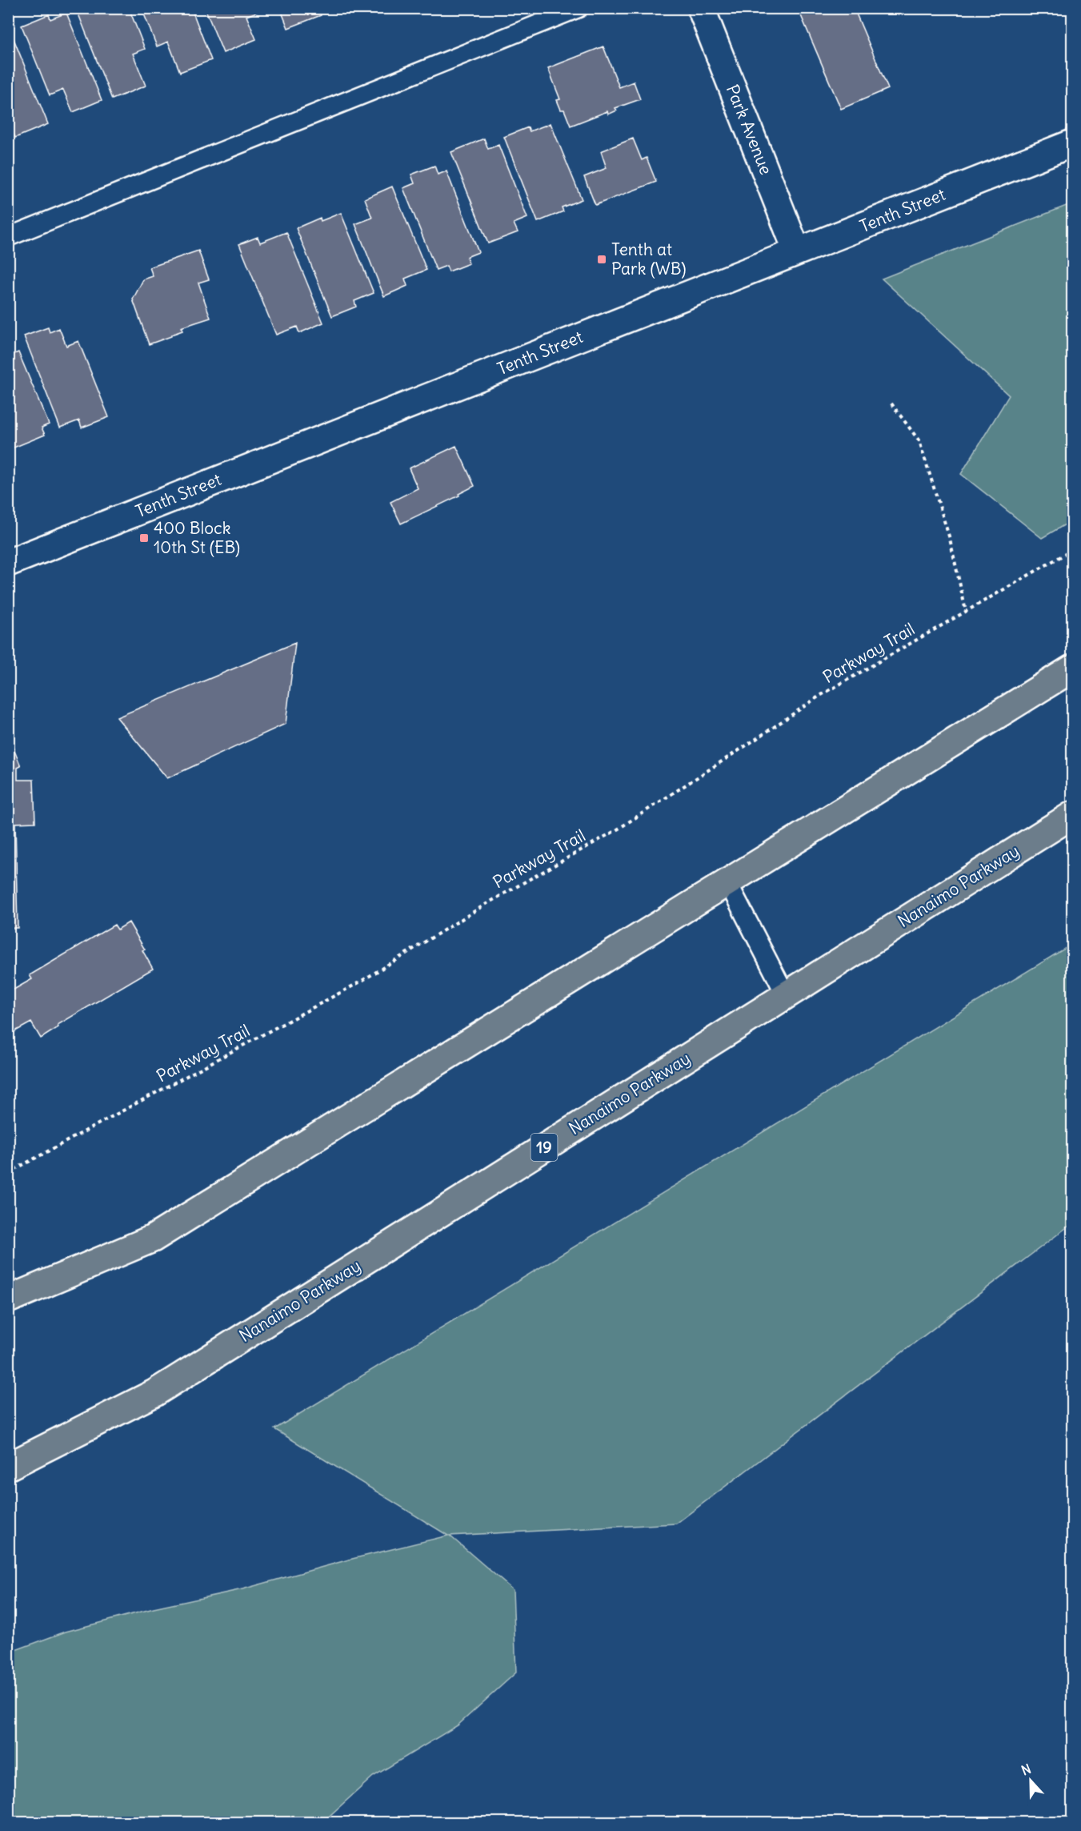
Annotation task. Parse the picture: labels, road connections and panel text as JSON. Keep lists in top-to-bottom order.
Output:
{
  "streets": {
    "highway": ["Nanaimo Parkway", "19"],
    "street": ["Park Avenue", "Tenth Street"],
    "path": ["Parkway Trail"]
  },
  "crossings": [
    ["Park Avenue", "Tenth Street"]
  ],
  "places": {
    "transit": ["Tenth at Park (WB)", "400 Block 10th St (EB)"]
  },
  "north": "top"
}
